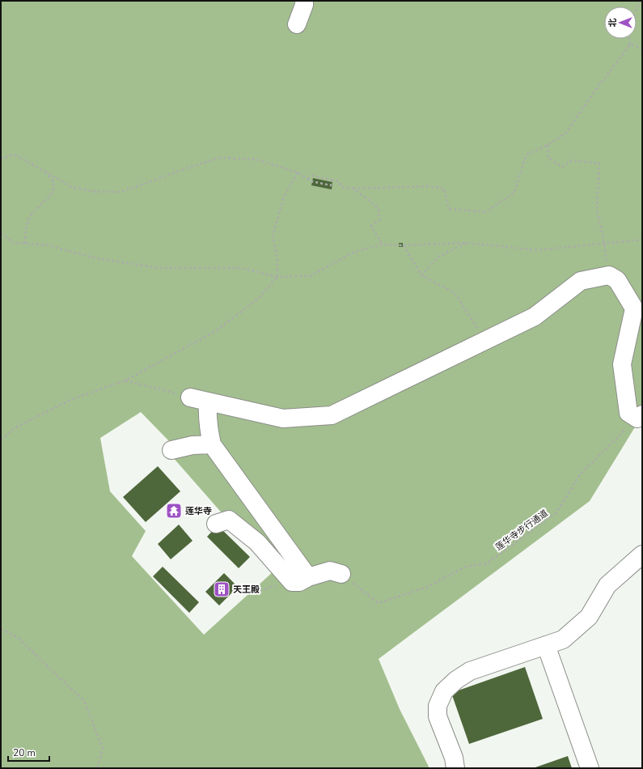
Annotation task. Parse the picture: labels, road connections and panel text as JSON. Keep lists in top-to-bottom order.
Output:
{
  "streets": {
    "path": ["莲华寺步行通道"]
  },
  "places": {
    "temple": ["莲华寺"],
    "building": ["天王殿"]
  },
  "scale_bar": "20 m",
  "north": "left"
}
